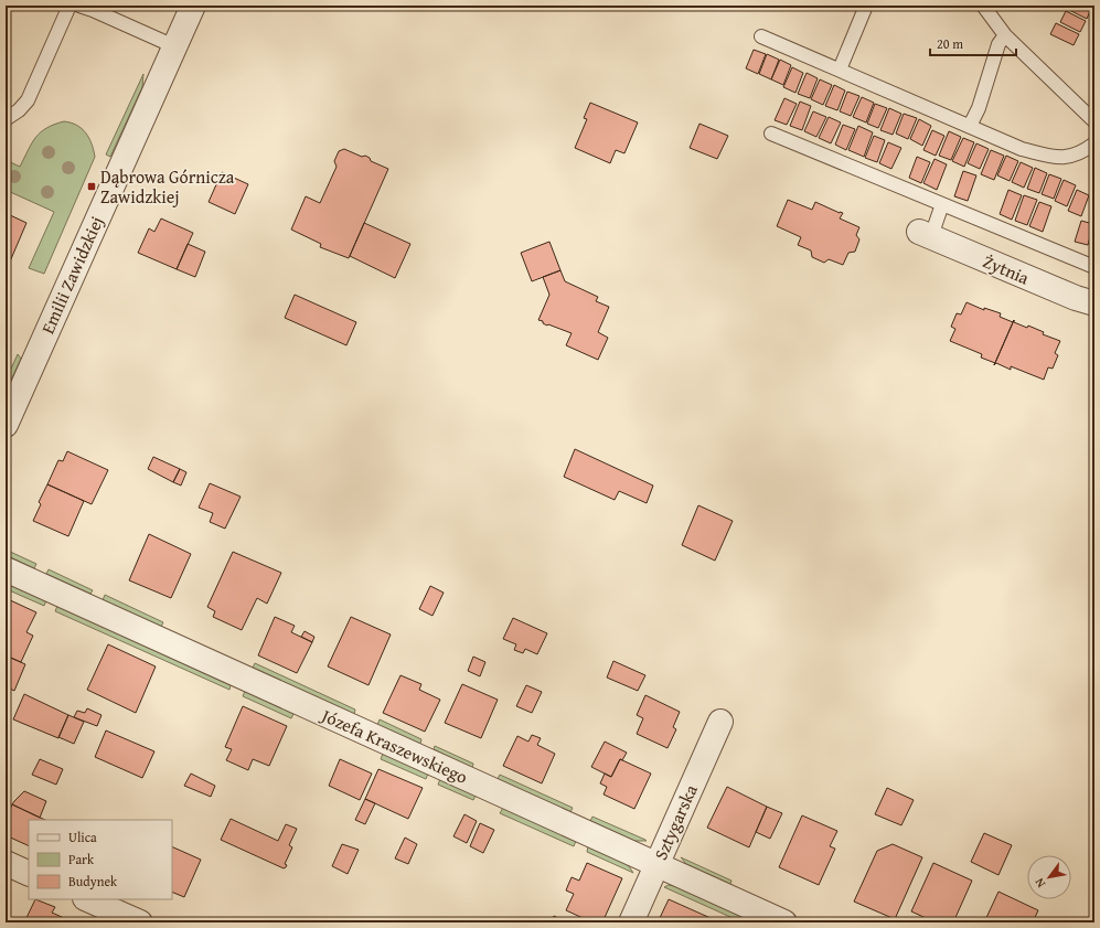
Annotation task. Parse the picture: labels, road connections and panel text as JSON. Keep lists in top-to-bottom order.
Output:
{
  "streets": {
    "street": [
      "Żytnia",
      "Emilii Zawidzkiej",
      "Józefa Kraszewskiego",
      "Sztygarska"
    ]
  },
  "crossings": [
    ["Józefa Kraszewskiego", "Sztygarska"]
  ],
  "places": {
    "transit": ["Dąbrowa Górnicza Zawidzkiej"]
  },
  "legend": ["Ulica", "Park", "Budynek"],
  "scale_bar": "20 m",
  "north": "bottom left"
}
